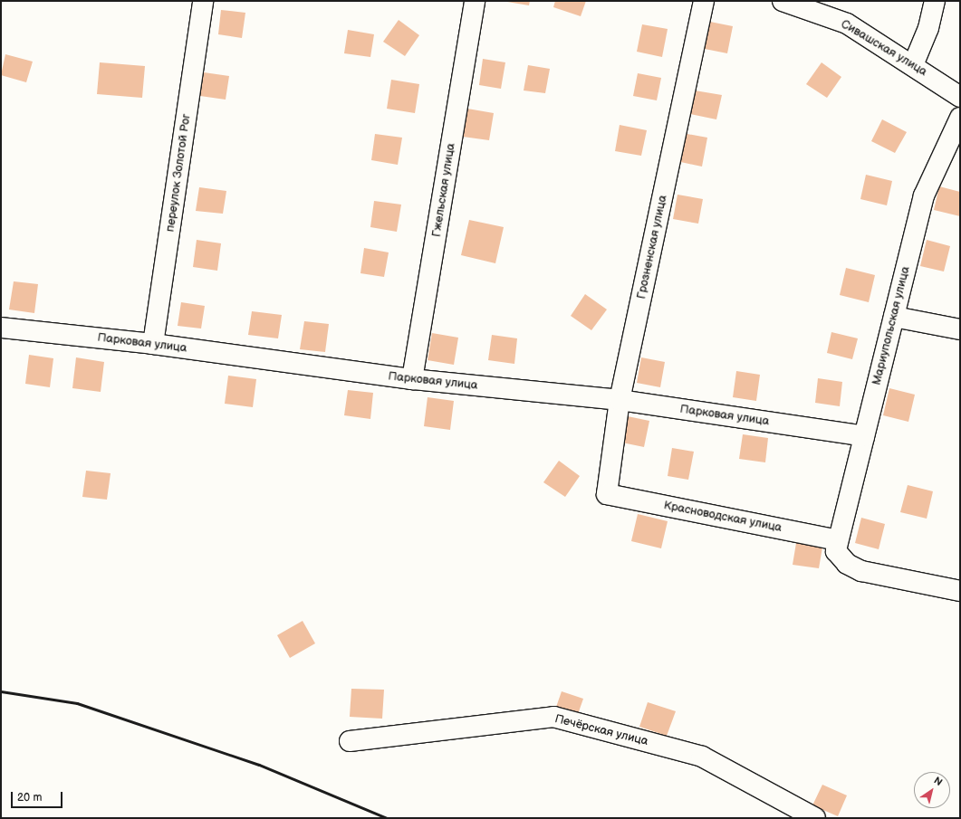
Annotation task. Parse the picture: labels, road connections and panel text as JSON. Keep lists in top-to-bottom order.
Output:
{
  "streets": {
    "street": [
      "Сивашская улица",
      "переулок Золотой Рог",
      "Гжельская улица",
      "Грозненская улица",
      "Мариупольская улица",
      "Парковая улица",
      "Красноводская улица",
      "Печёрская улица"
    ]
  },
  "crossings": [
    ["переулок Золотой Рог", "Парковая улица"],
    ["Гжельская улица", "Парковая улица"],
    ["Грозненская улица", "Парковая улица"],
    ["Грозненская улица", "Красноводская улица"],
    ["Мариупольская улица", "Парковая улица"],
    ["Мариупольская улица", "Красноводская улица"]
  ],
  "scale_bar": "20 m",
  "north": "top right"
}
